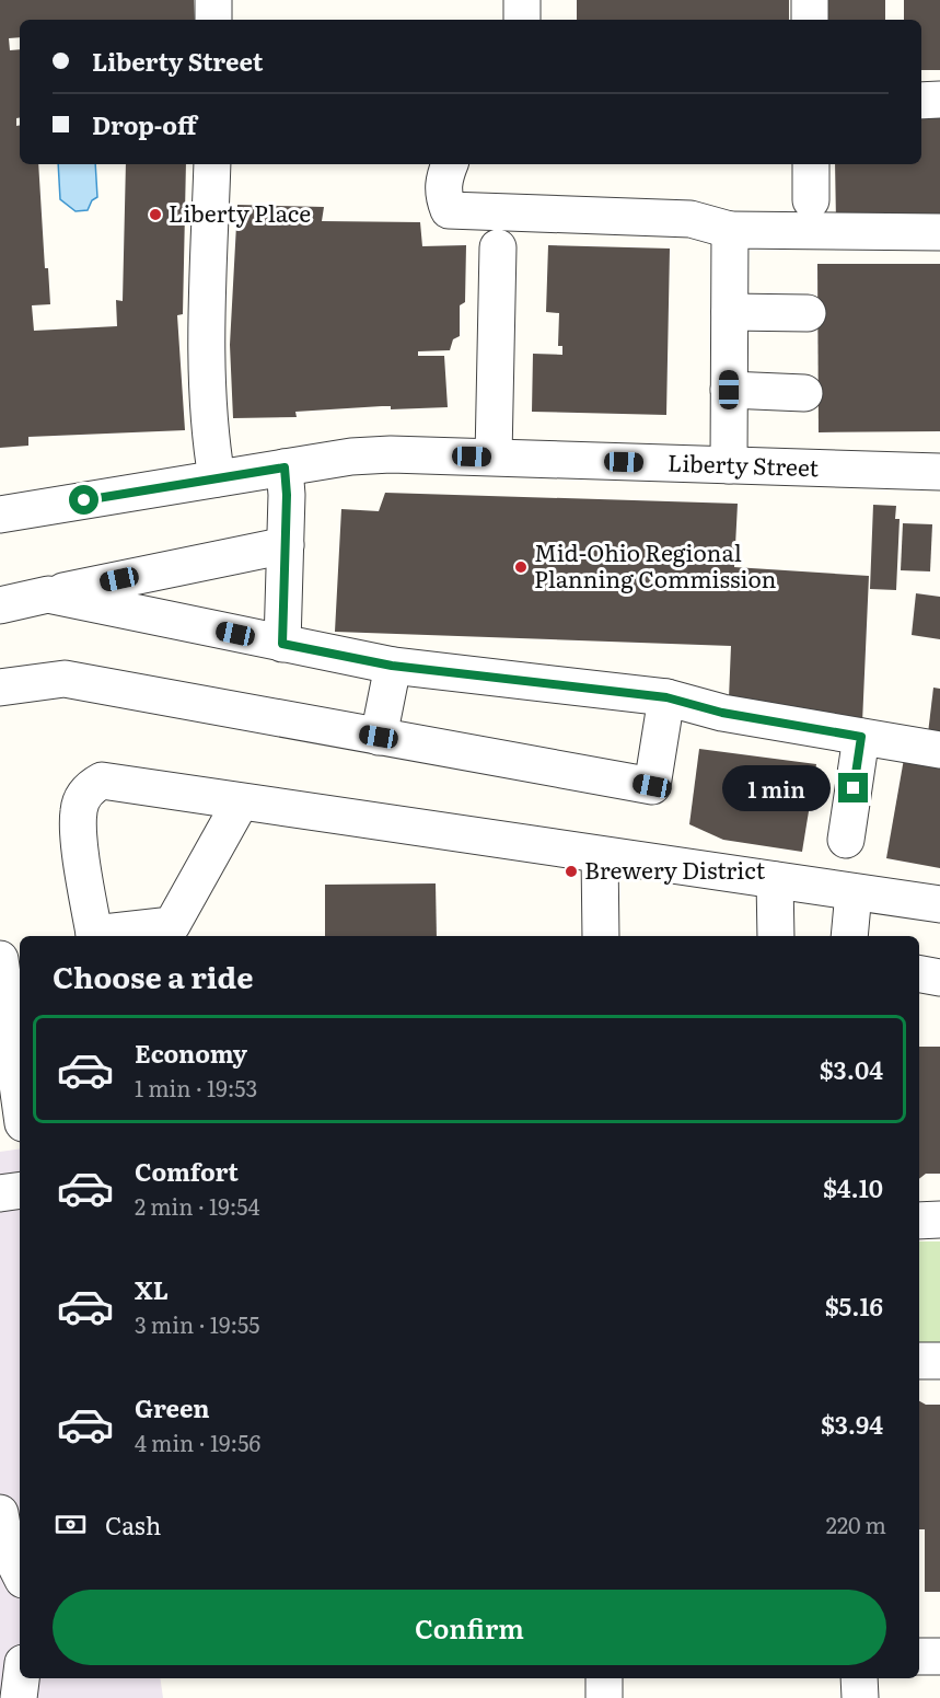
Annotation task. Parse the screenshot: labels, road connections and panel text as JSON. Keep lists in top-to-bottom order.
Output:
{
  "streets": {
    "street": ["Liberty Street"]
  },
  "places": ["Liberty Place", "Mid-Ohio Regional Planning Commission", "Brewery District"],
  "page": {
    "banner": ["Liberty Street", "Drop-off"],
    "bubble": "1 min",
    "heading": "Choose a ride",
    "list": [
      {
        "name": "Economy",
        "note": "1 min · 19:53",
        "value": "$3.04"
      },
      {
        "name": "Comfort",
        "note": "2 min · 19:54",
        "value": "$4.10"
      },
      {
        "name": "XL",
        "note": "3 min · 19:55",
        "value": "$5.16"
      },
      {
        "name": "Green",
        "note": "4 min · 19:56",
        "value": "$3.94"
      }
    ],
    "pay": ["Cash", "220 m"],
    "buttons": "Confirm"
  }
}
